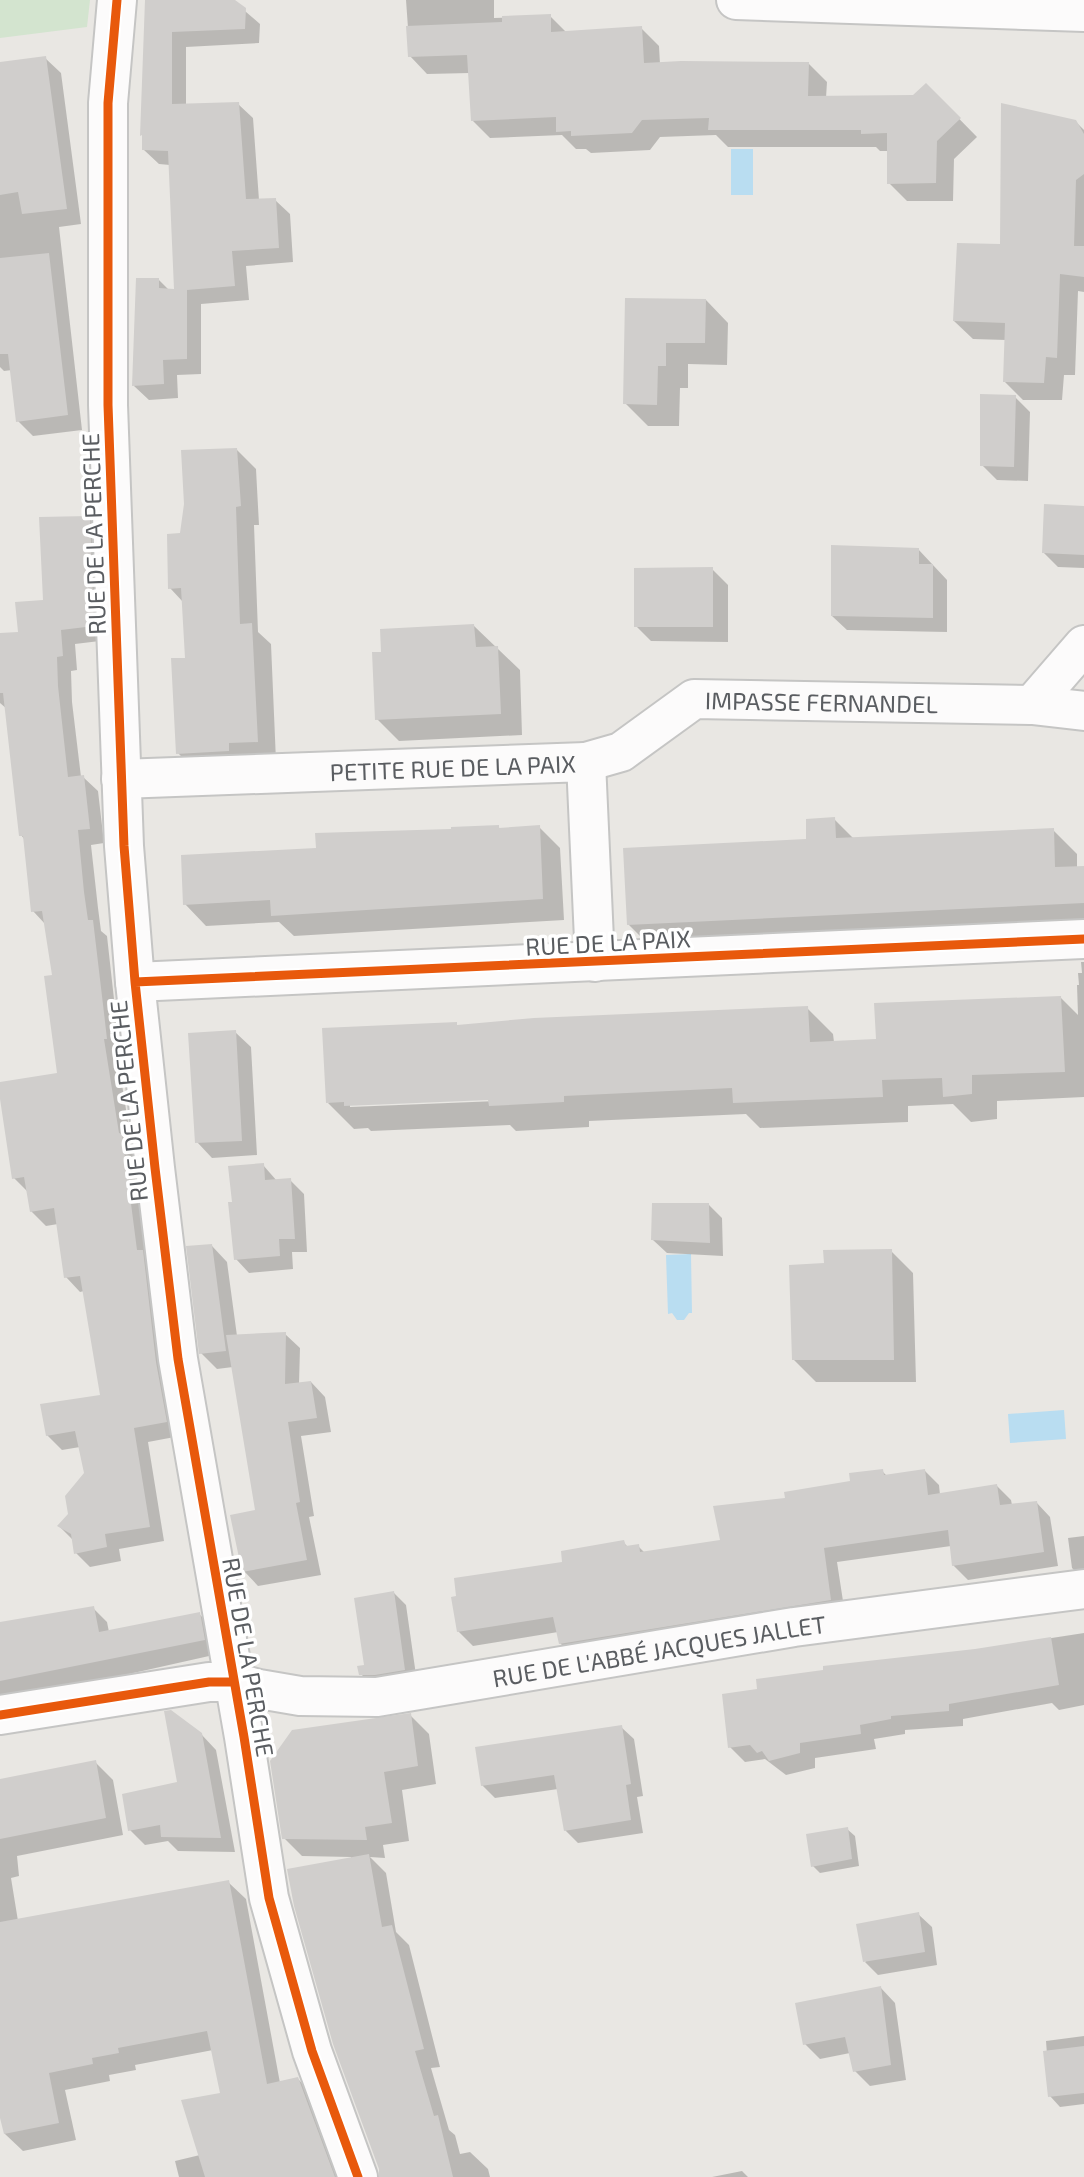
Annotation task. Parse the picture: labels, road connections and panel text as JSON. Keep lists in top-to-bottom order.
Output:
{
  "streets": {
    "street": [
      "RUE DE LA PERCHE",
      "IMPASSE FERNANDEL",
      "PETITE RUE DE LA PAIX",
      "RUE DE LA PAIX",
      "RUE DE L'ABBÉ JACQUES JALLET"
    ]
  },
  "crossings": [
    ["RUE DE LA PERCHE", "PETITE RUE DE LA PAIX"],
    ["RUE DE LA PERCHE", "RUE DE LA PAIX"],
    ["RUE DE LA PERCHE", "RUE DE L'ABBÉ JACQUES JALLET"],
    ["IMPASSE FERNANDEL", "PETITE RUE DE LA PAIX"],
    ["PETITE RUE DE LA PAIX", "RUE DE LA PAIX"]
  ]
}
